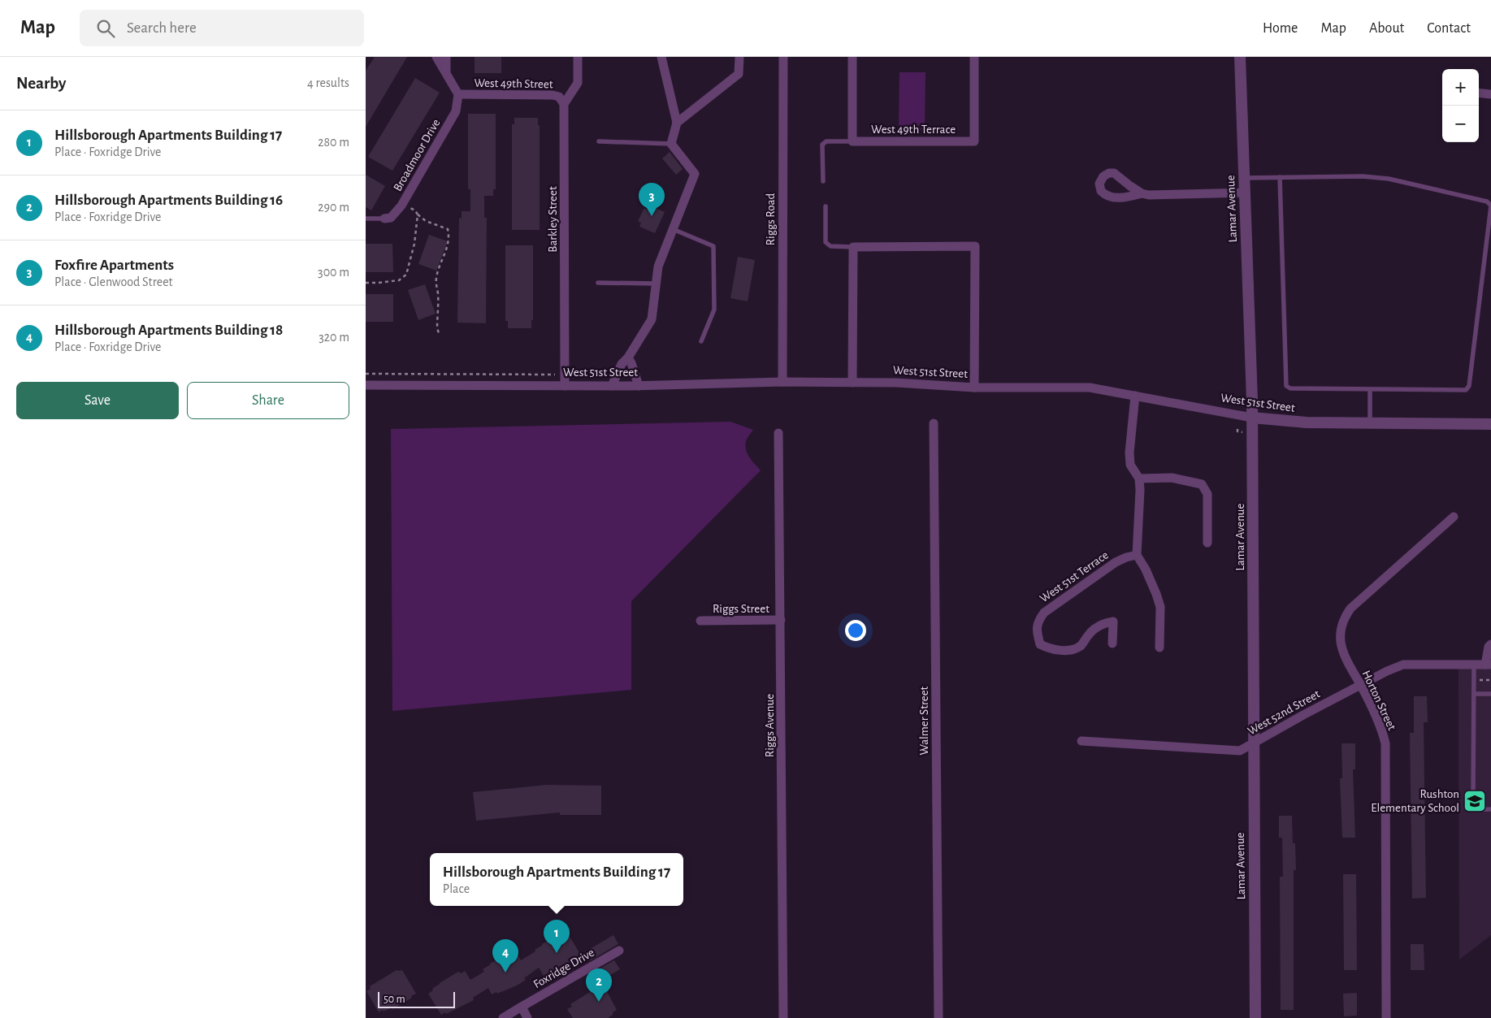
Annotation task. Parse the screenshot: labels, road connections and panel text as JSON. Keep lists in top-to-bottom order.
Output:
{
  "streets": {
    "street": [
      "West 49th Street",
      "West 49th Terrace",
      "Broadmoor Drive",
      "Lamar Avenue",
      "Barkley Street",
      "Riggs Road",
      "West 51st Street",
      "West 51st Terrace",
      "Riggs Street",
      "Horton Street",
      "West 52nd Street",
      "Walmer Street",
      "Riggs Avenue",
      "Foxridge Drive"
    ]
  },
  "crossings": [
    ["West 49th Street", "Broadmoor Drive"],
    ["West 49th Street", "Barkley Street"],
    ["Lamar Avenue", "West 51st Street"],
    ["Lamar Avenue", "West 52nd Street"],
    ["Barkley Street", "West 51st Street"],
    ["Riggs Road", "West 51st Street"],
    ["Riggs Street", "Riggs Avenue"],
    ["Horton Street", "West 52nd Street"]
  ],
  "places": {
    "school or university": ["Rushton Elementary School"]
  },
  "scale_bar": "50 m",
  "page": {
    "header": "Map",
    "search": "Search here",
    "nav": [
      "Home",
      "Map",
      "About",
      "Contact"
    ],
    "heading": ["Nearby", "4 results"],
    "map_buttons": ["+", "−"],
    "list": [
      {
        "mark": "1",
        "name": "Hillsborough Apartments Building 17",
        "note": "Place · Foxridge Drive",
        "value": "280 m"
      },
      {
        "mark": "2",
        "name": "Hillsborough Apartments Building 16",
        "note": "Place · Foxridge Drive",
        "value": "290 m"
      },
      {
        "mark": "3",
        "name": "Foxfire Apartments",
        "note": "Place · Glenwood Street",
        "value": "300 m"
      },
      {
        "mark": "4",
        "name": "Hillsborough Apartments Building 18",
        "note": "Place · Foxridge Drive",
        "value": "320 m"
      }
    ],
    "pins": [
      "3",
      "1",
      "4",
      "2"
    ],
    "buttons": ["Save", "Share"],
    "popup": ["Hillsborough Apartments Building 17", "Place"],
    "scale": "50 m"
  }
}
